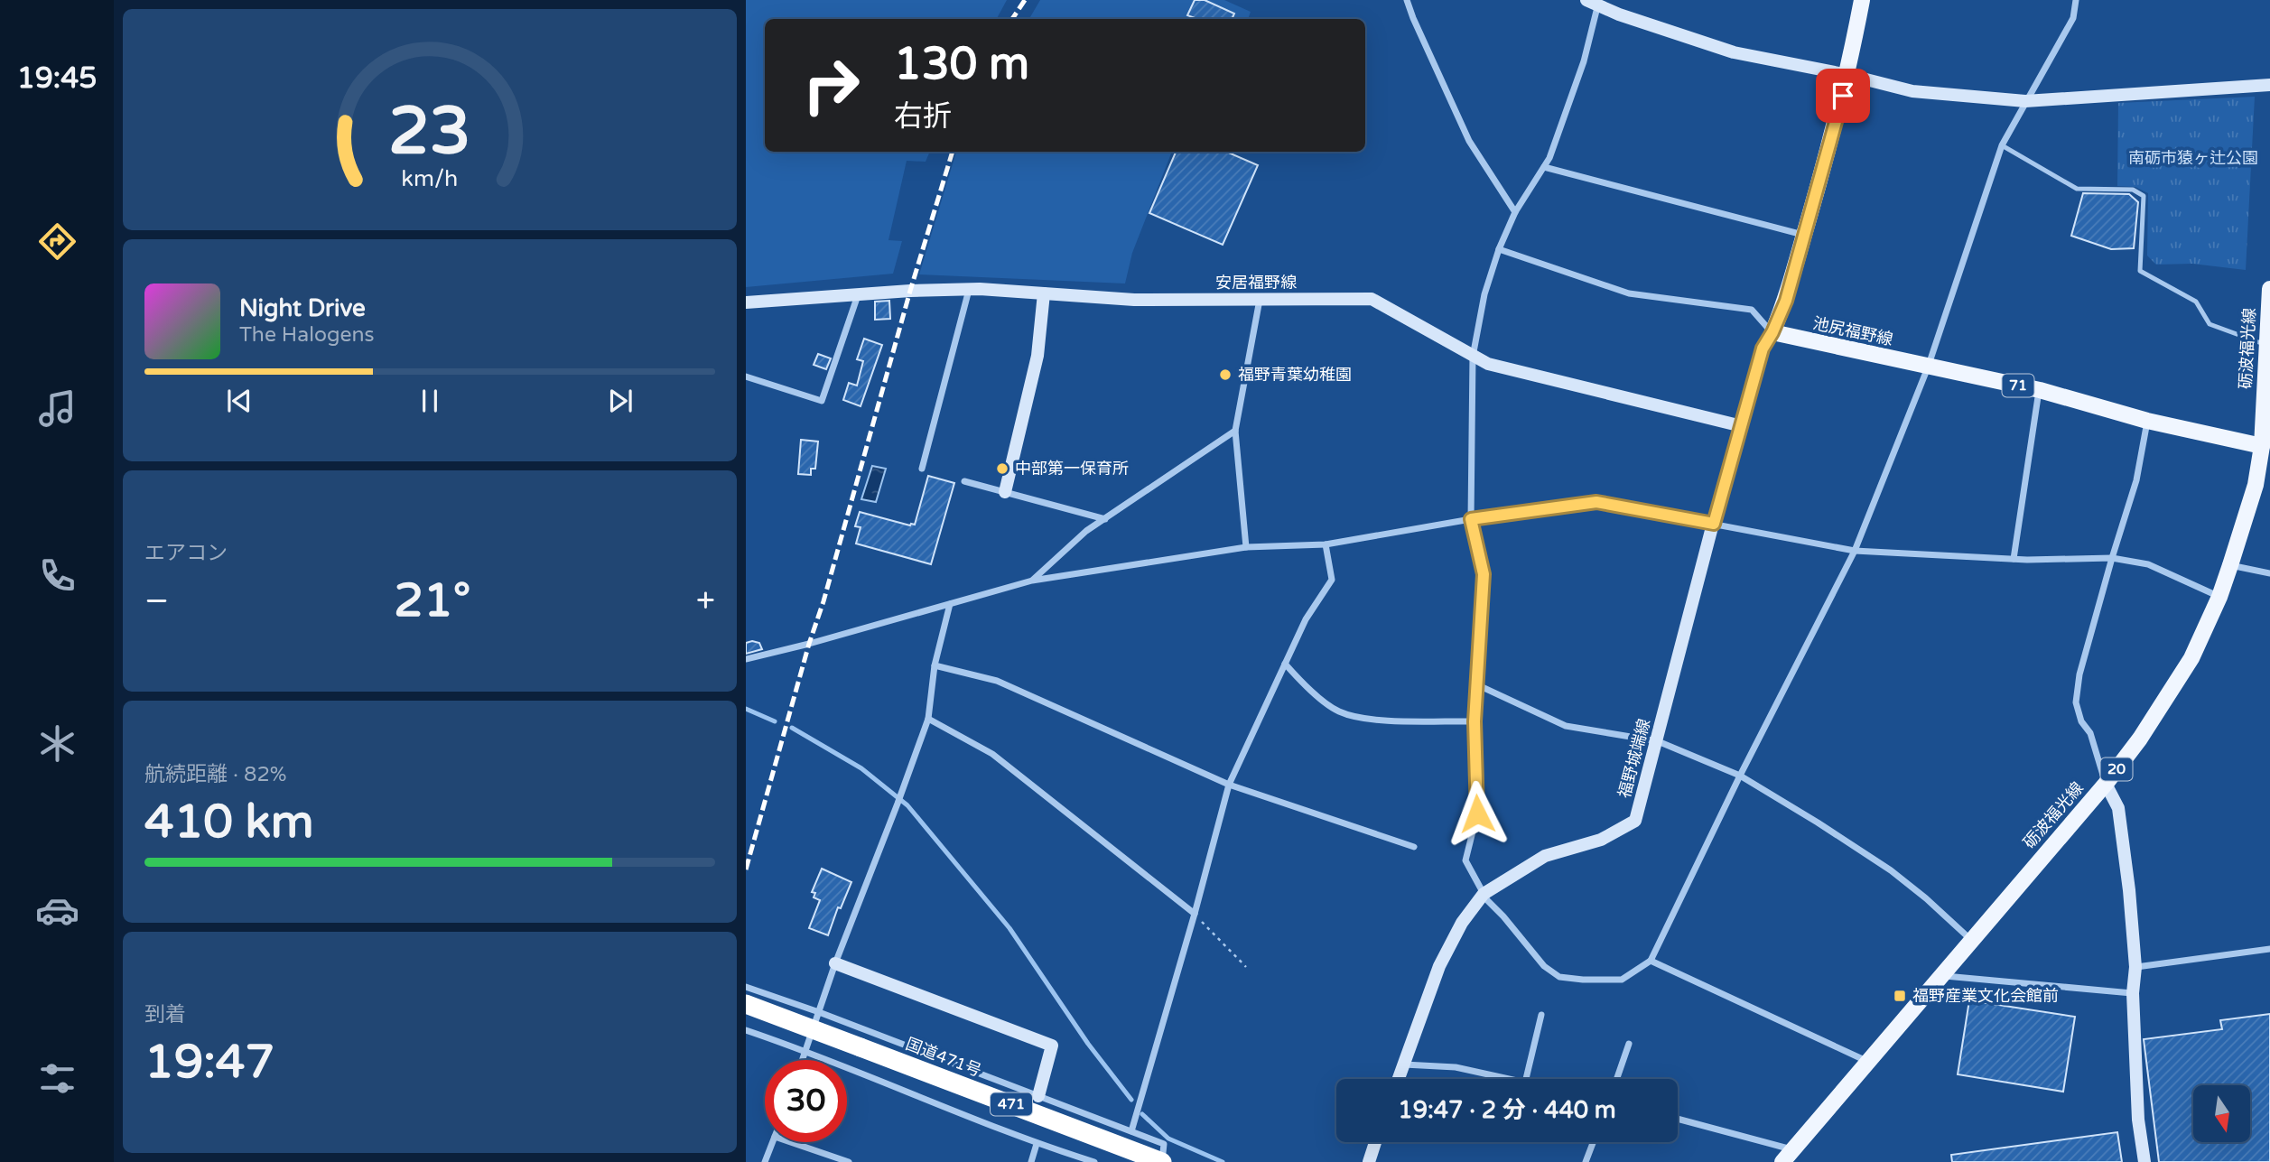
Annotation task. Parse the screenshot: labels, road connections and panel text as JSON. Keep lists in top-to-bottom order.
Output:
{
  "streets": {
    "highway": ["国道471号", "471"],
    "main road": [
      "安居福野線",
      "池尻福野線",
      "砺波福光線",
      "71",
      "福野城端線",
      "20"
    ]
  },
  "crossings": [
    ["安居福野線", "福野城端線"],
    ["池尻福野線", "砺波福光線"],
    ["池尻福野線", "福野城端線"]
  ],
  "parks": ["南砺市猿ヶ辻公園"],
  "places": {
    "other": ["福野青葉幼稚園", "中部第一保育所"],
    "transit": ["福野産業文化会館前"]
  },
  "north": "bottom",
  "page": {
    "tabs": "19:45",
    "turn": ["130 m", "右折"],
    "song": ["Night Drive", "The Halogens"],
    "tile": [
      "エアコン",
      ["航続距離 · 82%", "410 km"],
      ["到着", "19:47"]
    ],
    "heat": ["−", "21°", "+"],
    "limit": "30",
    "trip": "19:47 · 2 分 · 440 m",
    "gauge": ["23", "km/h"]
  }
}
